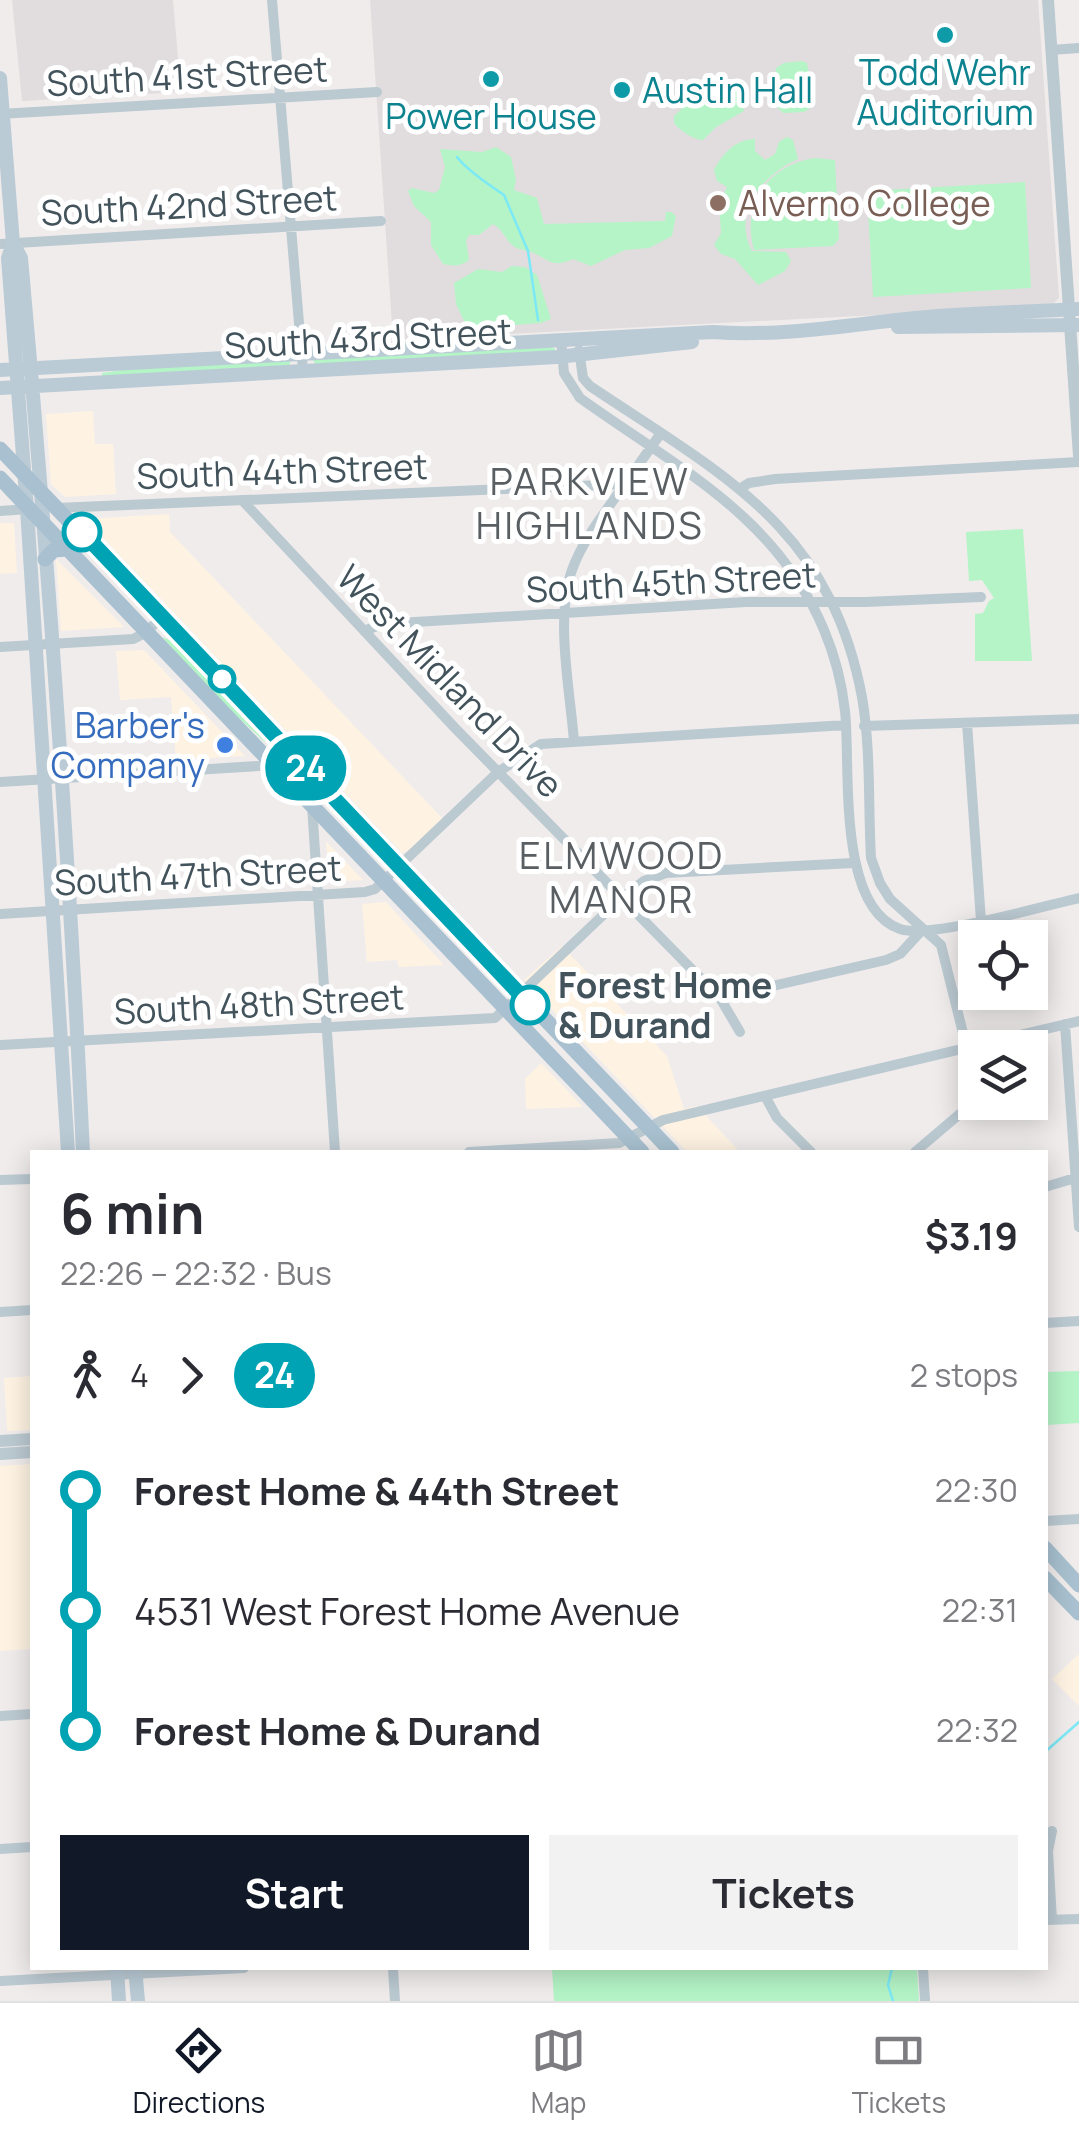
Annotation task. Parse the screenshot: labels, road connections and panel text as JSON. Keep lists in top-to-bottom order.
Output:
{
  "streets": {
    "main road": ["South 43rd Street"],
    "street": [
      "South 41st Street",
      "South 42nd Street",
      "South 44th Street",
      "South 45th Street",
      "West Midland Drive",
      "South 47th Street",
      "South 48th Street"
    ]
  },
  "crossings": [
    ["South 44th Street", "West Midland Drive"],
    ["South 45th Street", "West Midland Drive"]
  ],
  "districts": ["PARKVIEW HIGHLANDS", "ELMWOOD MANOR"],
  "places": [
    "Todd Wehr Auditorium",
    "Power House",
    "Austin Hall",
    "Alverno College",
    "Barber's Company",
    "Forest Home & Durand"
  ],
  "lines": ["bus line 24"],
  "page": {
    "on_map": "24",
    "heading": ["6 min", "22:26 – 22:32 · Bus", "$3.19"],
    "legs": ["4", "24", "2 stops"],
    "list": [
      {
        "name": "Forest Home & 44th Street",
        "value": "22:30"
      },
      {
        "name": "4531 West Forest Home Avenue",
        "value": "22:31"
      },
      {
        "name": "Forest Home & Durand",
        "value": "22:32"
      }
    ],
    "buttons": ["Start", "Tickets"],
    "tabs": ["Directions", "Map", "Tickets"]
  }
}
